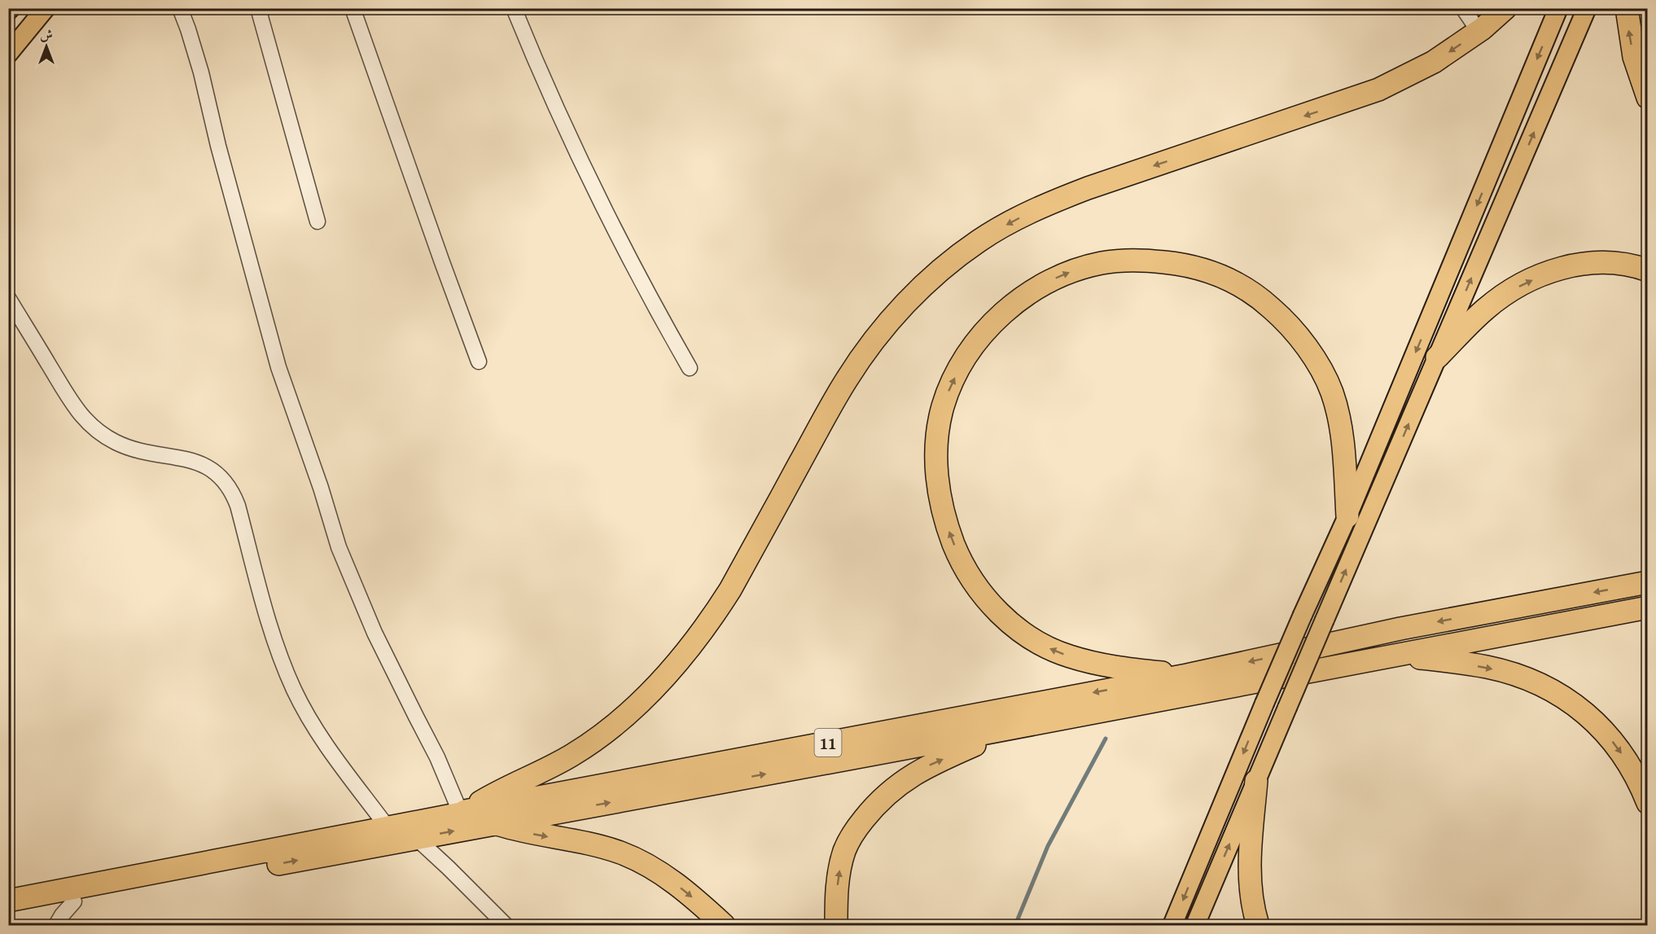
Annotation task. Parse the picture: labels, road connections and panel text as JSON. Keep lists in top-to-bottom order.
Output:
{
  "streets": {
    "highway": ["11"]
  },
  "north": "top"
}
